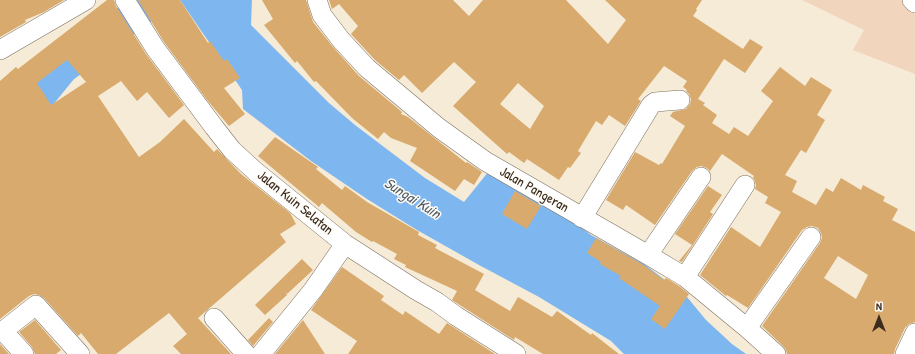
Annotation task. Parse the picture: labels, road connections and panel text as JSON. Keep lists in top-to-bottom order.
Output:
{
  "streets": {
    "street": ["Jalan Pangeran", "Jalan Kuin Selatan"]
  },
  "water": ["Sungai Kuin"],
  "north": "top"
}
